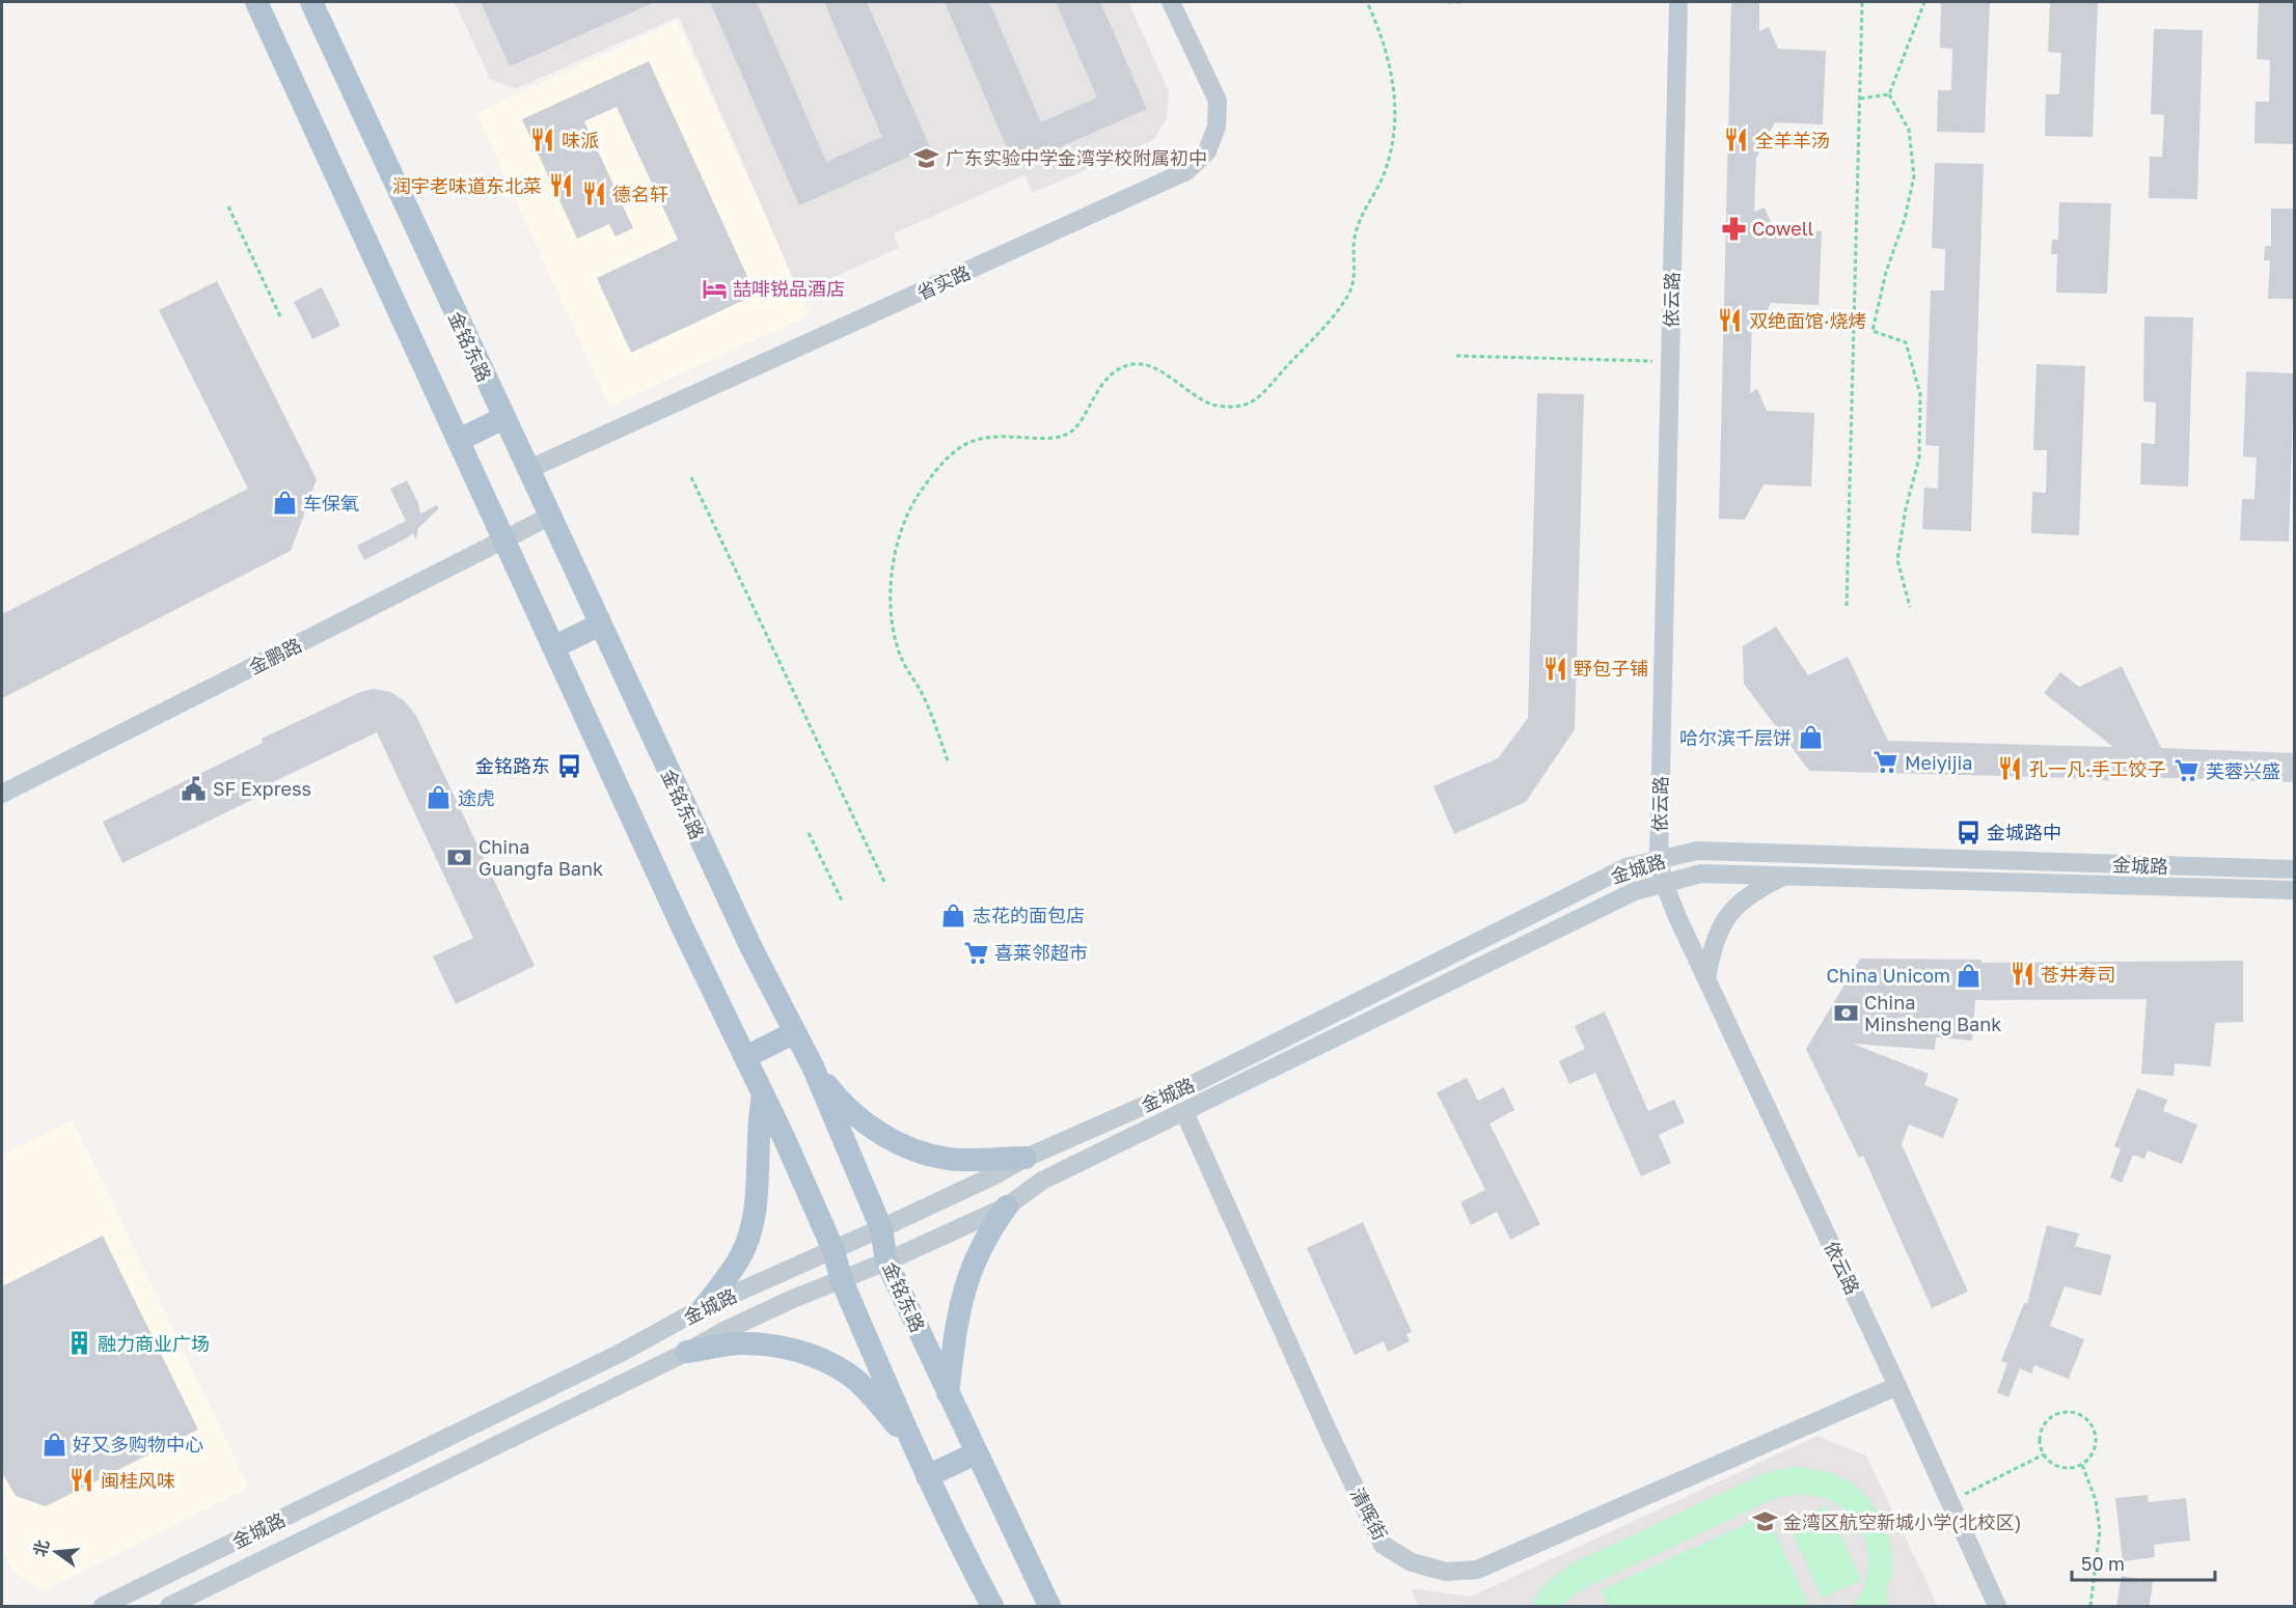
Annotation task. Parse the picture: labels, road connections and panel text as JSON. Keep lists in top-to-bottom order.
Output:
{
  "streets": {
    "main road": ["金铭东路"],
    "street": [
      "省实路",
      "依云路",
      "金鹏路",
      "金城路",
      "清晖街"
    ]
  },
  "crossings": [
    ["省实路", "金铭东路"],
    ["依云路", "金城路"],
    ["依云路", "清晖街"],
    ["金铭东路", "金鹏路"],
    ["金铭东路", "金城路"],
    ["金城路", "清晖街"]
  ],
  "places": {
    "restaurant": [
      "味派",
      "全羊羊汤",
      "润宇老味道东北菜",
      "德名轩",
      "双绝面馆·烧烤",
      "野包子铺",
      "孔一凡·手工饺子",
      "苍井寿司",
      "闽桂风味"
    ],
    "school or university": ["广东实验中学金湾学校附属初中", "金湾区航空新城小学(北校区)"],
    "pharmacy": ["Cowell"],
    "hotel": ["喆啡锐品酒店"],
    "shop": [
      "车保氧",
      "哈尔滨千层饼",
      "途虎",
      "志花的面包店",
      "China Unicom",
      "好又多购物中心"
    ],
    "supermarket": ["Meiyijia", "芙蓉兴盛", "喜莱邻超市"],
    "bus stop": ["金铭路东", "金城路中"],
    "public building": ["SF Express"],
    "bank": ["China Guangfa Bank", "China Minsheng Bank"],
    "building": ["融力商业广场"]
  },
  "scale_bar": "50 m",
  "north": "left"
}
